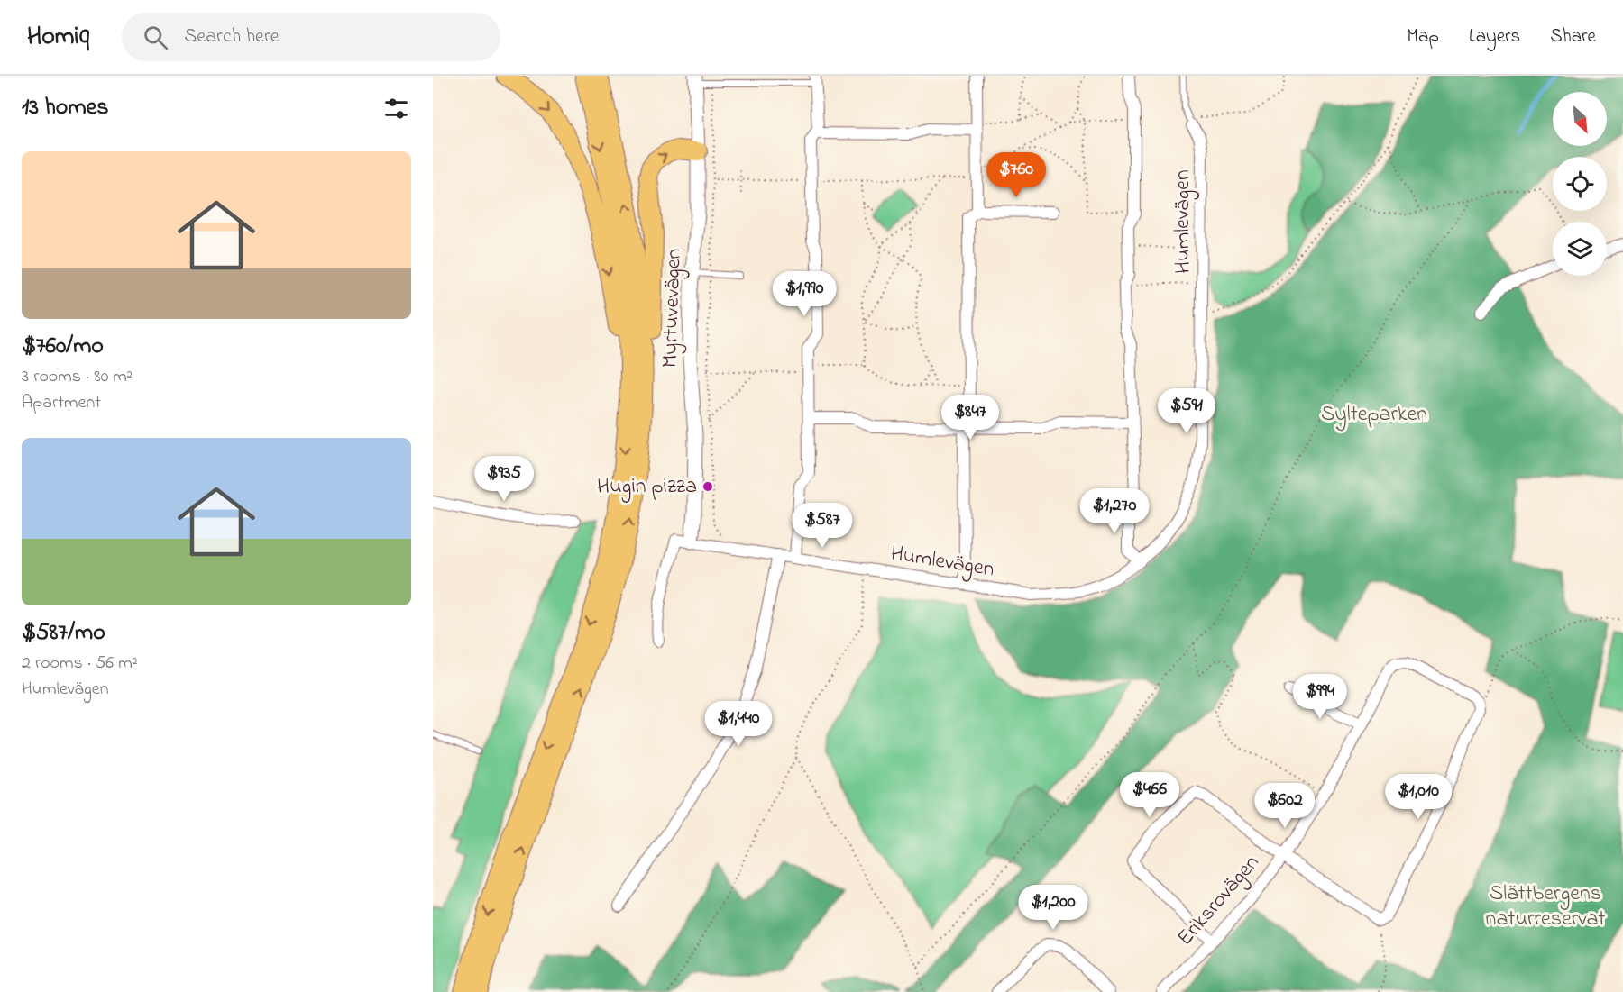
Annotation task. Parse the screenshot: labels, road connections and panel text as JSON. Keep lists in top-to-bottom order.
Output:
{
  "streets": {
    "street": ["Humlevägen", "Myrtuvevägen", "Eriksrovägen"]
  },
  "crossings": [
    ["Humlevägen", "Myrtuvevägen"]
  ],
  "parks": ["Sylteparken", "Slättbergens naturreservat"],
  "places": ["Hugin pizza"],
  "north": "bottom right",
  "page": {
    "header": "Homiq",
    "search": "Search here",
    "nav": ["Map", "Layers", "Share"],
    "heading": "13 homes",
    "list": [
      {
        "name": "$760/mo",
        "note": "3 rooms · 80 m² · Apartment"
      },
      {
        "name": "$587/mo",
        "note": "2 rooms · 56 m² · Humlevägen"
      }
    ],
    "price": [
      "$760",
      "$1,990",
      "$591",
      "$847",
      "$935",
      "$1,270",
      "$587",
      "$994",
      "$1,440",
      "$466",
      "$1,010",
      "$602",
      "$1,200"
    ]
  }
}
